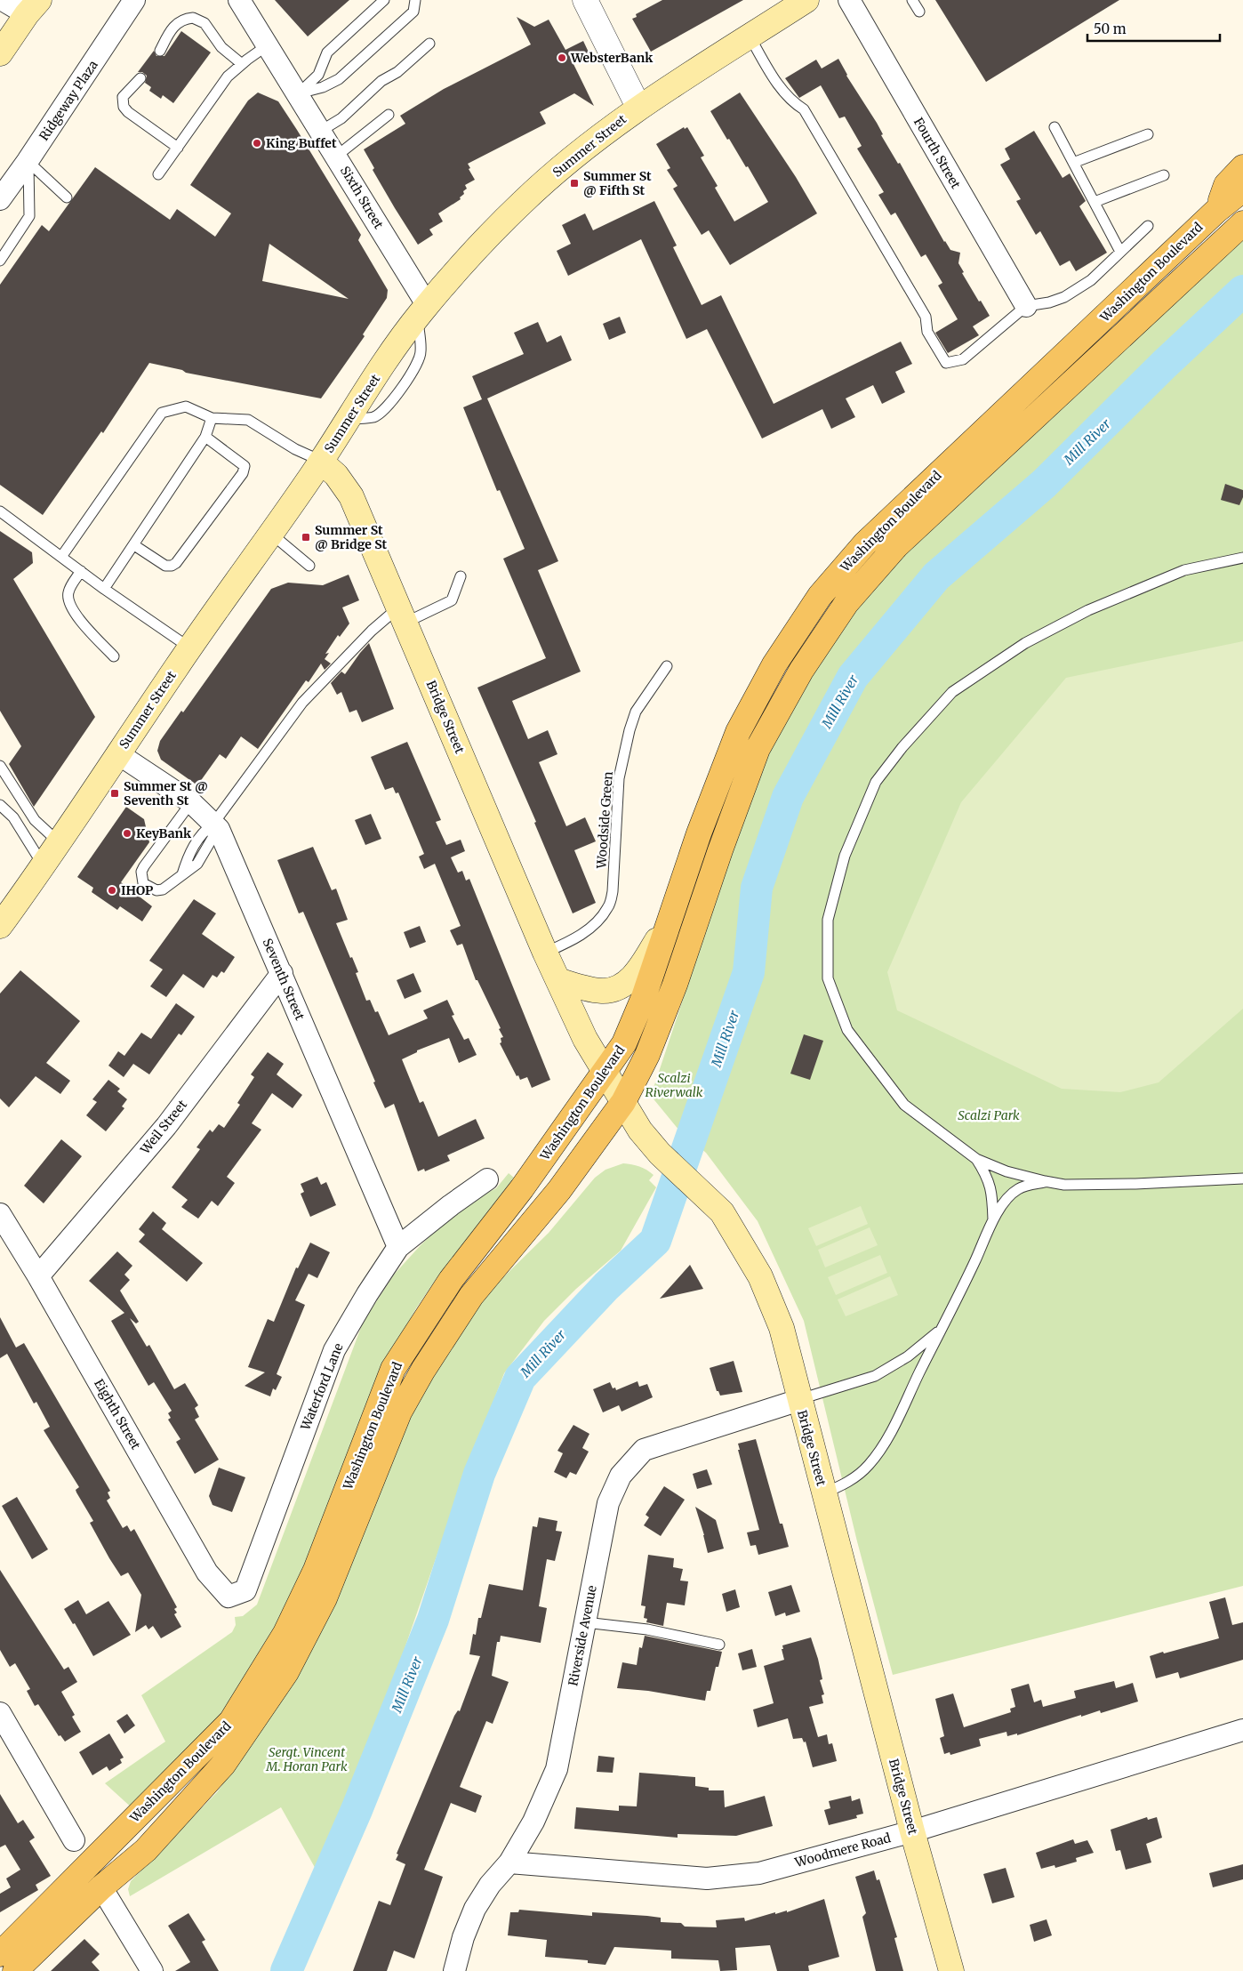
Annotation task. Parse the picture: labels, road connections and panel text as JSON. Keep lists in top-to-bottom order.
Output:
{
  "streets": {
    "main road": ["Summer Street", "Washington Boulevard", "Bridge Street"],
    "street": [
      "Ridgeway Plaza",
      "Fourth Street",
      "Sixth Street",
      "Seventh Street",
      "Weil Street",
      "Waterford Lane",
      "Eighth Street",
      "Riverside Avenue",
      "Woodmere Road"
    ],
    "lane": ["Woodside Green"]
  },
  "crossings": [
    ["Summer Street", "Sixth Street"],
    ["Summer Street", "Bridge Street"],
    ["Summer Street", "Seventh Street"],
    ["Washington Boulevard", "Bridge Street"],
    ["Bridge Street", "Woodside Green"],
    ["Bridge Street", "Riverside Avenue"],
    ["Bridge Street", "Woodmere Road"],
    ["Seventh Street", "Weil Street"],
    ["Seventh Street", "Waterford Lane"],
    ["Weil Street", "Eighth Street"],
    ["Waterford Lane", "Eighth Street"],
    ["Riverside Avenue", "Woodmere Road"]
  ],
  "water": ["Mill River"],
  "parks": ["Scalzi Riverwalk", "Scalzi Park", "Sergt. Vincent M. Horan Park"],
  "places": {
    "other": [
      "WebsterBank",
      "King Buffet",
      "KeyBank",
      "IHOP"
    ],
    "transit": ["Summer St @ Fifth St", "Summer St @ Bridge St", "Summer St @ Seventh St"]
  },
  "scale_bar": "50 m"
}
